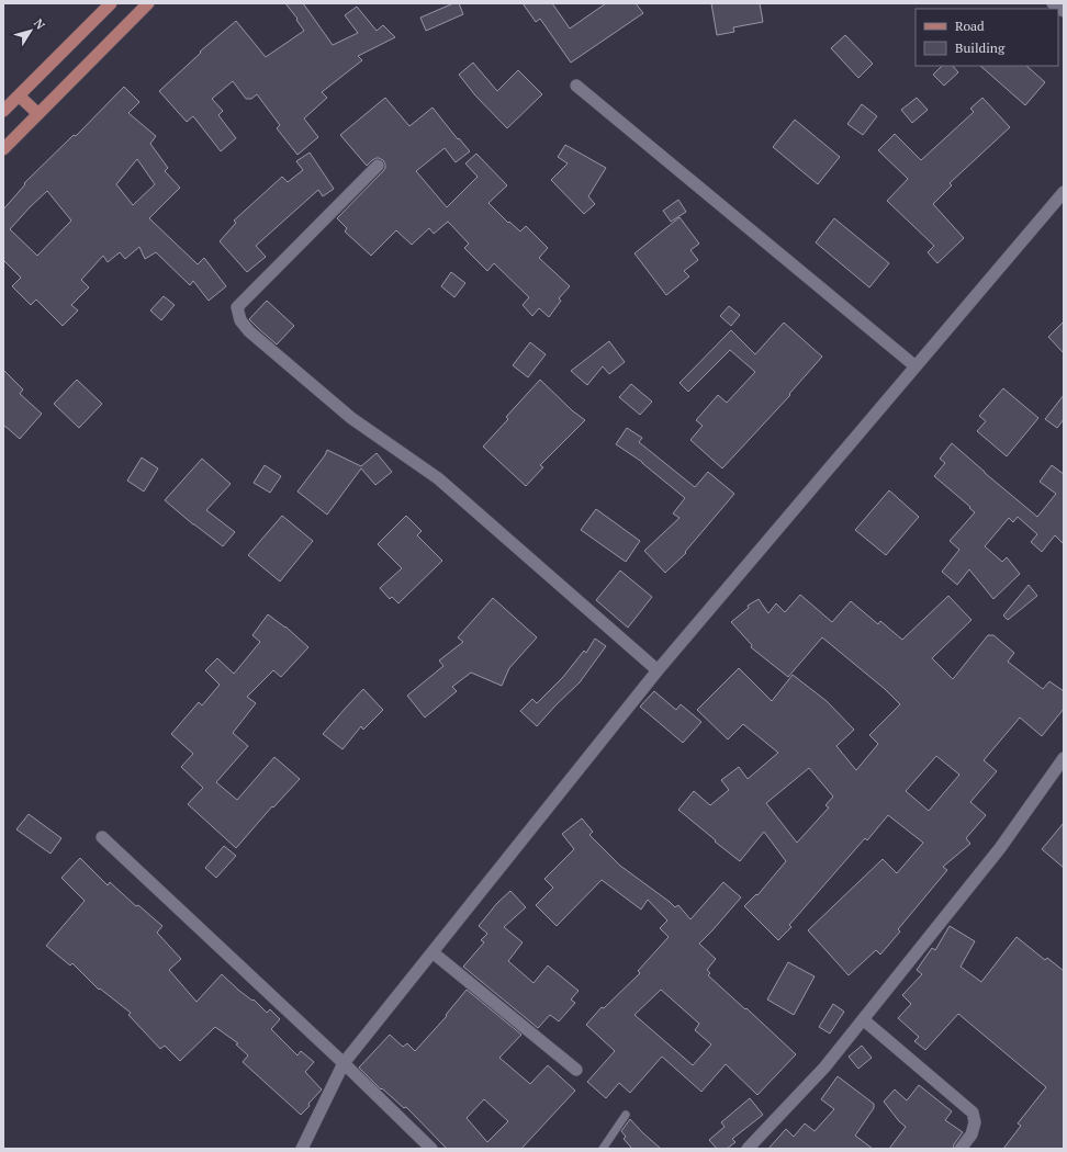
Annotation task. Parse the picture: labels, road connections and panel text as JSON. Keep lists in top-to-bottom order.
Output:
{
  "legend": ["Road", "Building"],
  "north": "top right"
}
